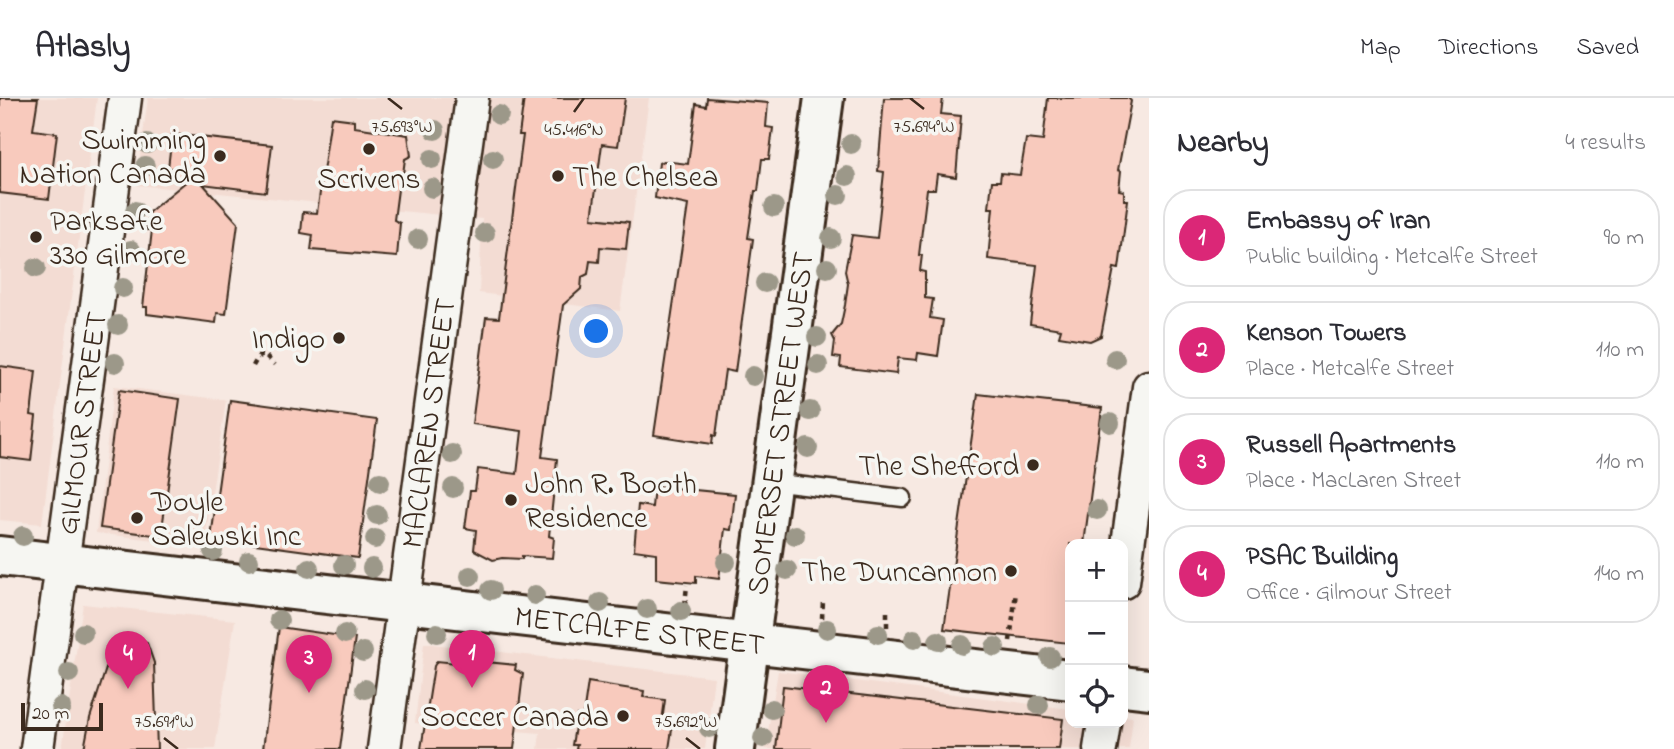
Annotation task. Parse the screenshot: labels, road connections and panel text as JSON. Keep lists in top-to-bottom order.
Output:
{
  "streets": {
    "main road": ["SOMERSET STREET WEST", "METCALFE STREET"],
    "street": ["GILMOUR STREET", "MACLAREN STREET"]
  },
  "crossings": [
    ["GILMOUR STREET", "METCALFE STREET"],
    ["MACLAREN STREET", "METCALFE STREET"],
    ["SOMERSET STREET WEST", "METCALFE STREET"]
  ],
  "places": [
    "Scrivens",
    "Swimming Nation Canada",
    "The Chelsea",
    "Parksafe 330 Gilmore",
    "Indigo",
    "The Shefford",
    "John R. Booth Residence",
    "Doyle Salewski Inc",
    "The Duncannon",
    "Soccer Canada"
  ],
  "scale_bar": "20 m",
  "page": {
    "header": "Atlasly",
    "nav": ["Map", "Directions", "Saved"],
    "heading": ["Nearby", "4 results"],
    "list": [
      {
        "mark": "1",
        "name": "Embassy of Iran",
        "note": "Public building · Metcalfe Street",
        "value": "90 m"
      },
      {
        "mark": "2",
        "name": "Kenson Towers",
        "note": "Place · Metcalfe Street",
        "value": "110 m"
      },
      {
        "mark": "3",
        "name": "Russell Apartments",
        "note": "Place · MacLaren Street",
        "value": "110 m"
      },
      {
        "mark": "4",
        "name": "PSAC Building",
        "note": "Office · Gilmour Street",
        "value": "140 m"
      }
    ],
    "map_buttons": ["+", "−"],
    "pins": [
      "1",
      "4",
      "3",
      "2"
    ],
    "scale": "20 m"
  },
  "coordinates": [
    "75.693°W",
    "75.694°W",
    "45.416°N",
    "75.691°W",
    "75.692°W"
  ]
}
